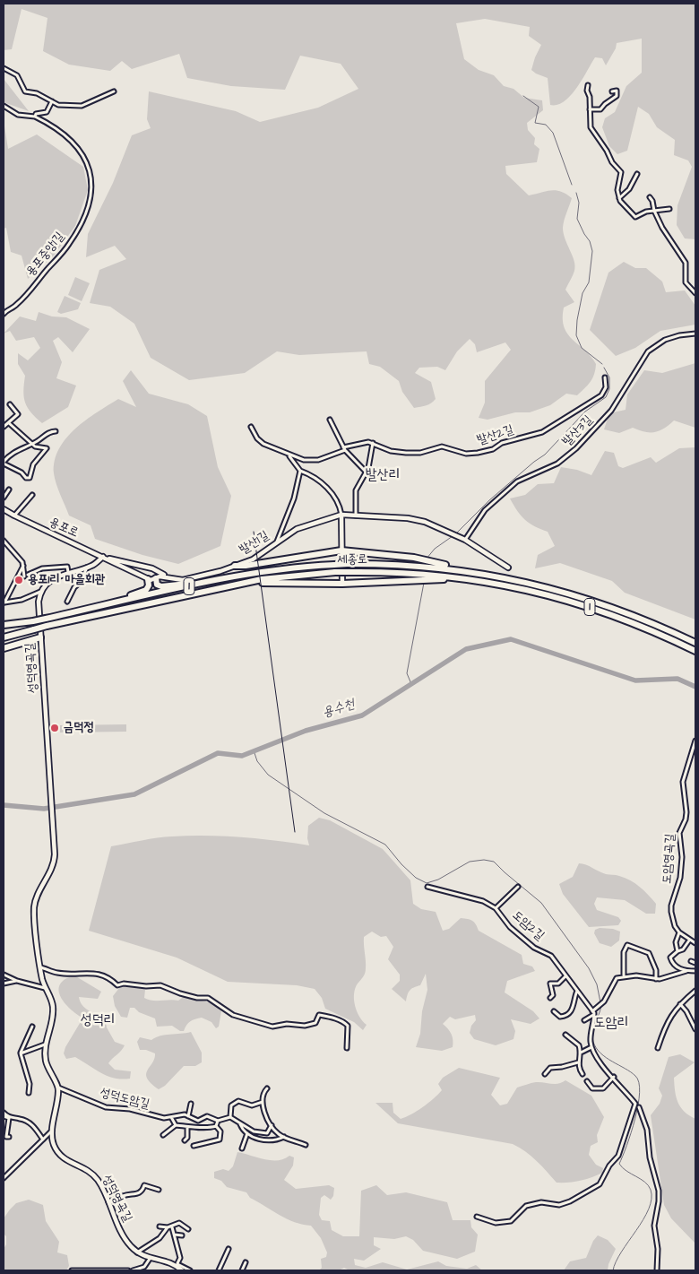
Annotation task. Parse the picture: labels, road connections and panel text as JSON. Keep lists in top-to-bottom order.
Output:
{
  "streets": {
    "highway": ["세종로", "1"],
    "main road": ["용포로", "발산1길", "성덕영곡길"],
    "street": [
      "용포중앙1길",
      "발산3길",
      "발산2길",
      "도암영곡길",
      "도암2길",
      "성덕도암길"
    ]
  },
  "crossings": [
    ["발산3길", "발산1길"],
    ["발산2길", "발산1길"],
    ["성덕영곡길", "성덕도암길"]
  ],
  "districts": ["발산리", "성덕리", "도암리"],
  "water": ["용수천"],
  "places": ["용포1리 마을회관", "금덕정"]
}
